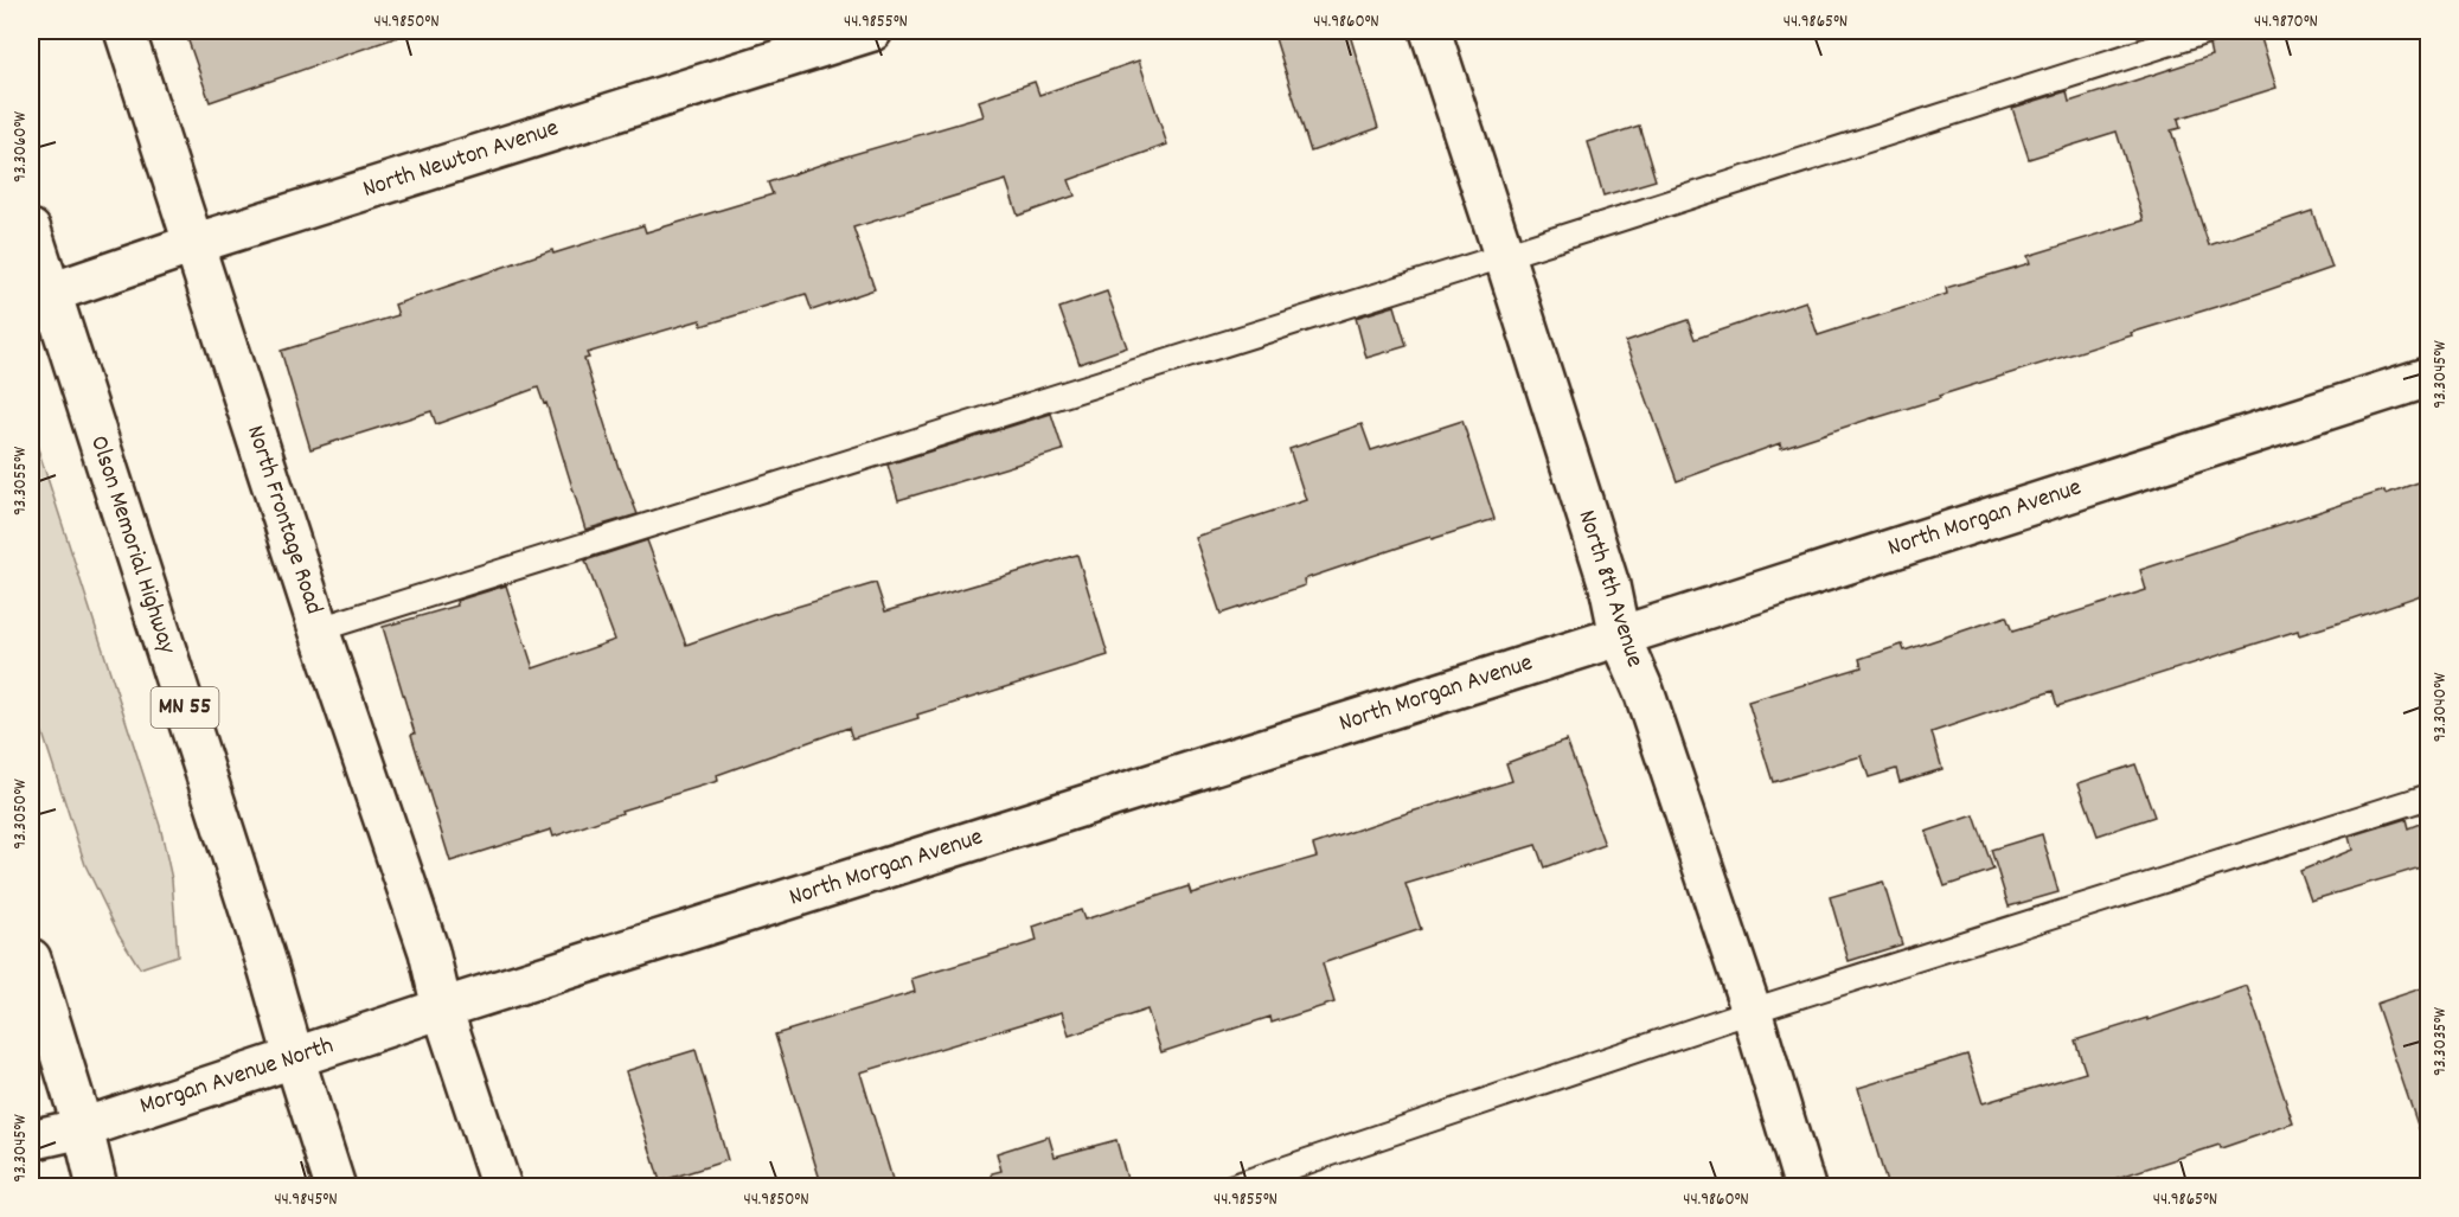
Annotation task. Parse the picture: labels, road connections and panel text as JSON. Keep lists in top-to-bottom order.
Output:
{
  "streets": {
    "street": [
      "North Newton Avenue",
      "North Morgan Avenue",
      "North Frontage Road",
      "Olson Memorial Highway",
      "North 8th Avenue",
      "MN 55",
      "Morgan Avenue North"
    ]
  },
  "crossings": [
    ["North Newton Avenue", "North Frontage Road"],
    ["North Newton Avenue", "Olson Memorial Highway"],
    ["North Morgan Avenue", "North Frontage Road"],
    ["North Morgan Avenue", "North 8th Avenue"],
    ["North Morgan Avenue", "Morgan Avenue North"],
    ["North Frontage Road", "Morgan Avenue North"],
    ["Olson Memorial Highway", "Morgan Avenue North"]
  ],
  "coordinates": [
    "44.9850°N",
    "44.9855°N",
    "44.9860°N",
    "44.9865°N",
    "44.9870°N",
    "93.3060°W",
    "93.3045°W",
    "93.3055°W",
    "93.3040°W",
    "93.3050°W",
    "93.3035°W",
    "44.9845°N"
  ]
}
